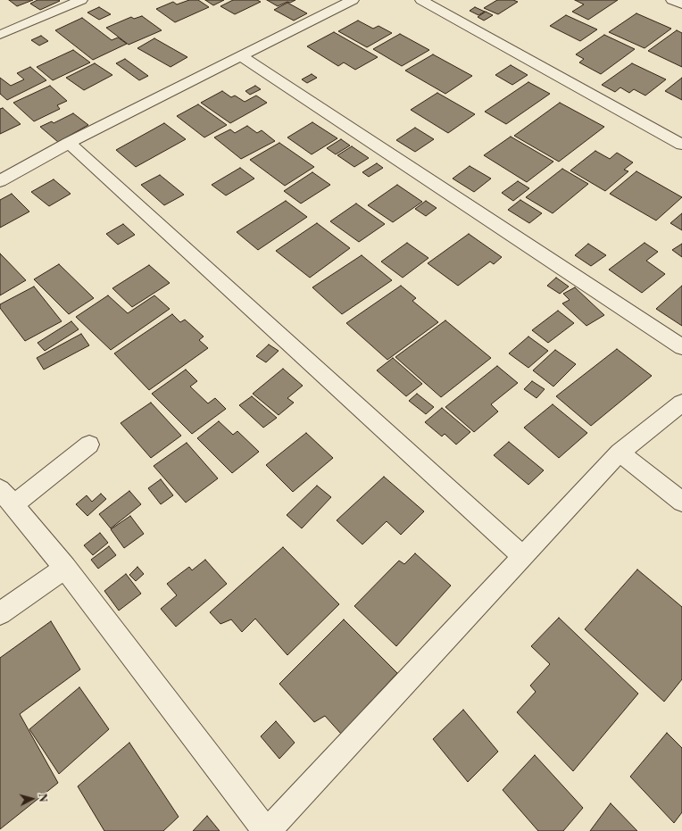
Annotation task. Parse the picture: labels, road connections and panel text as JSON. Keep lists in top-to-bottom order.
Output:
{
  "north": "right"
}
